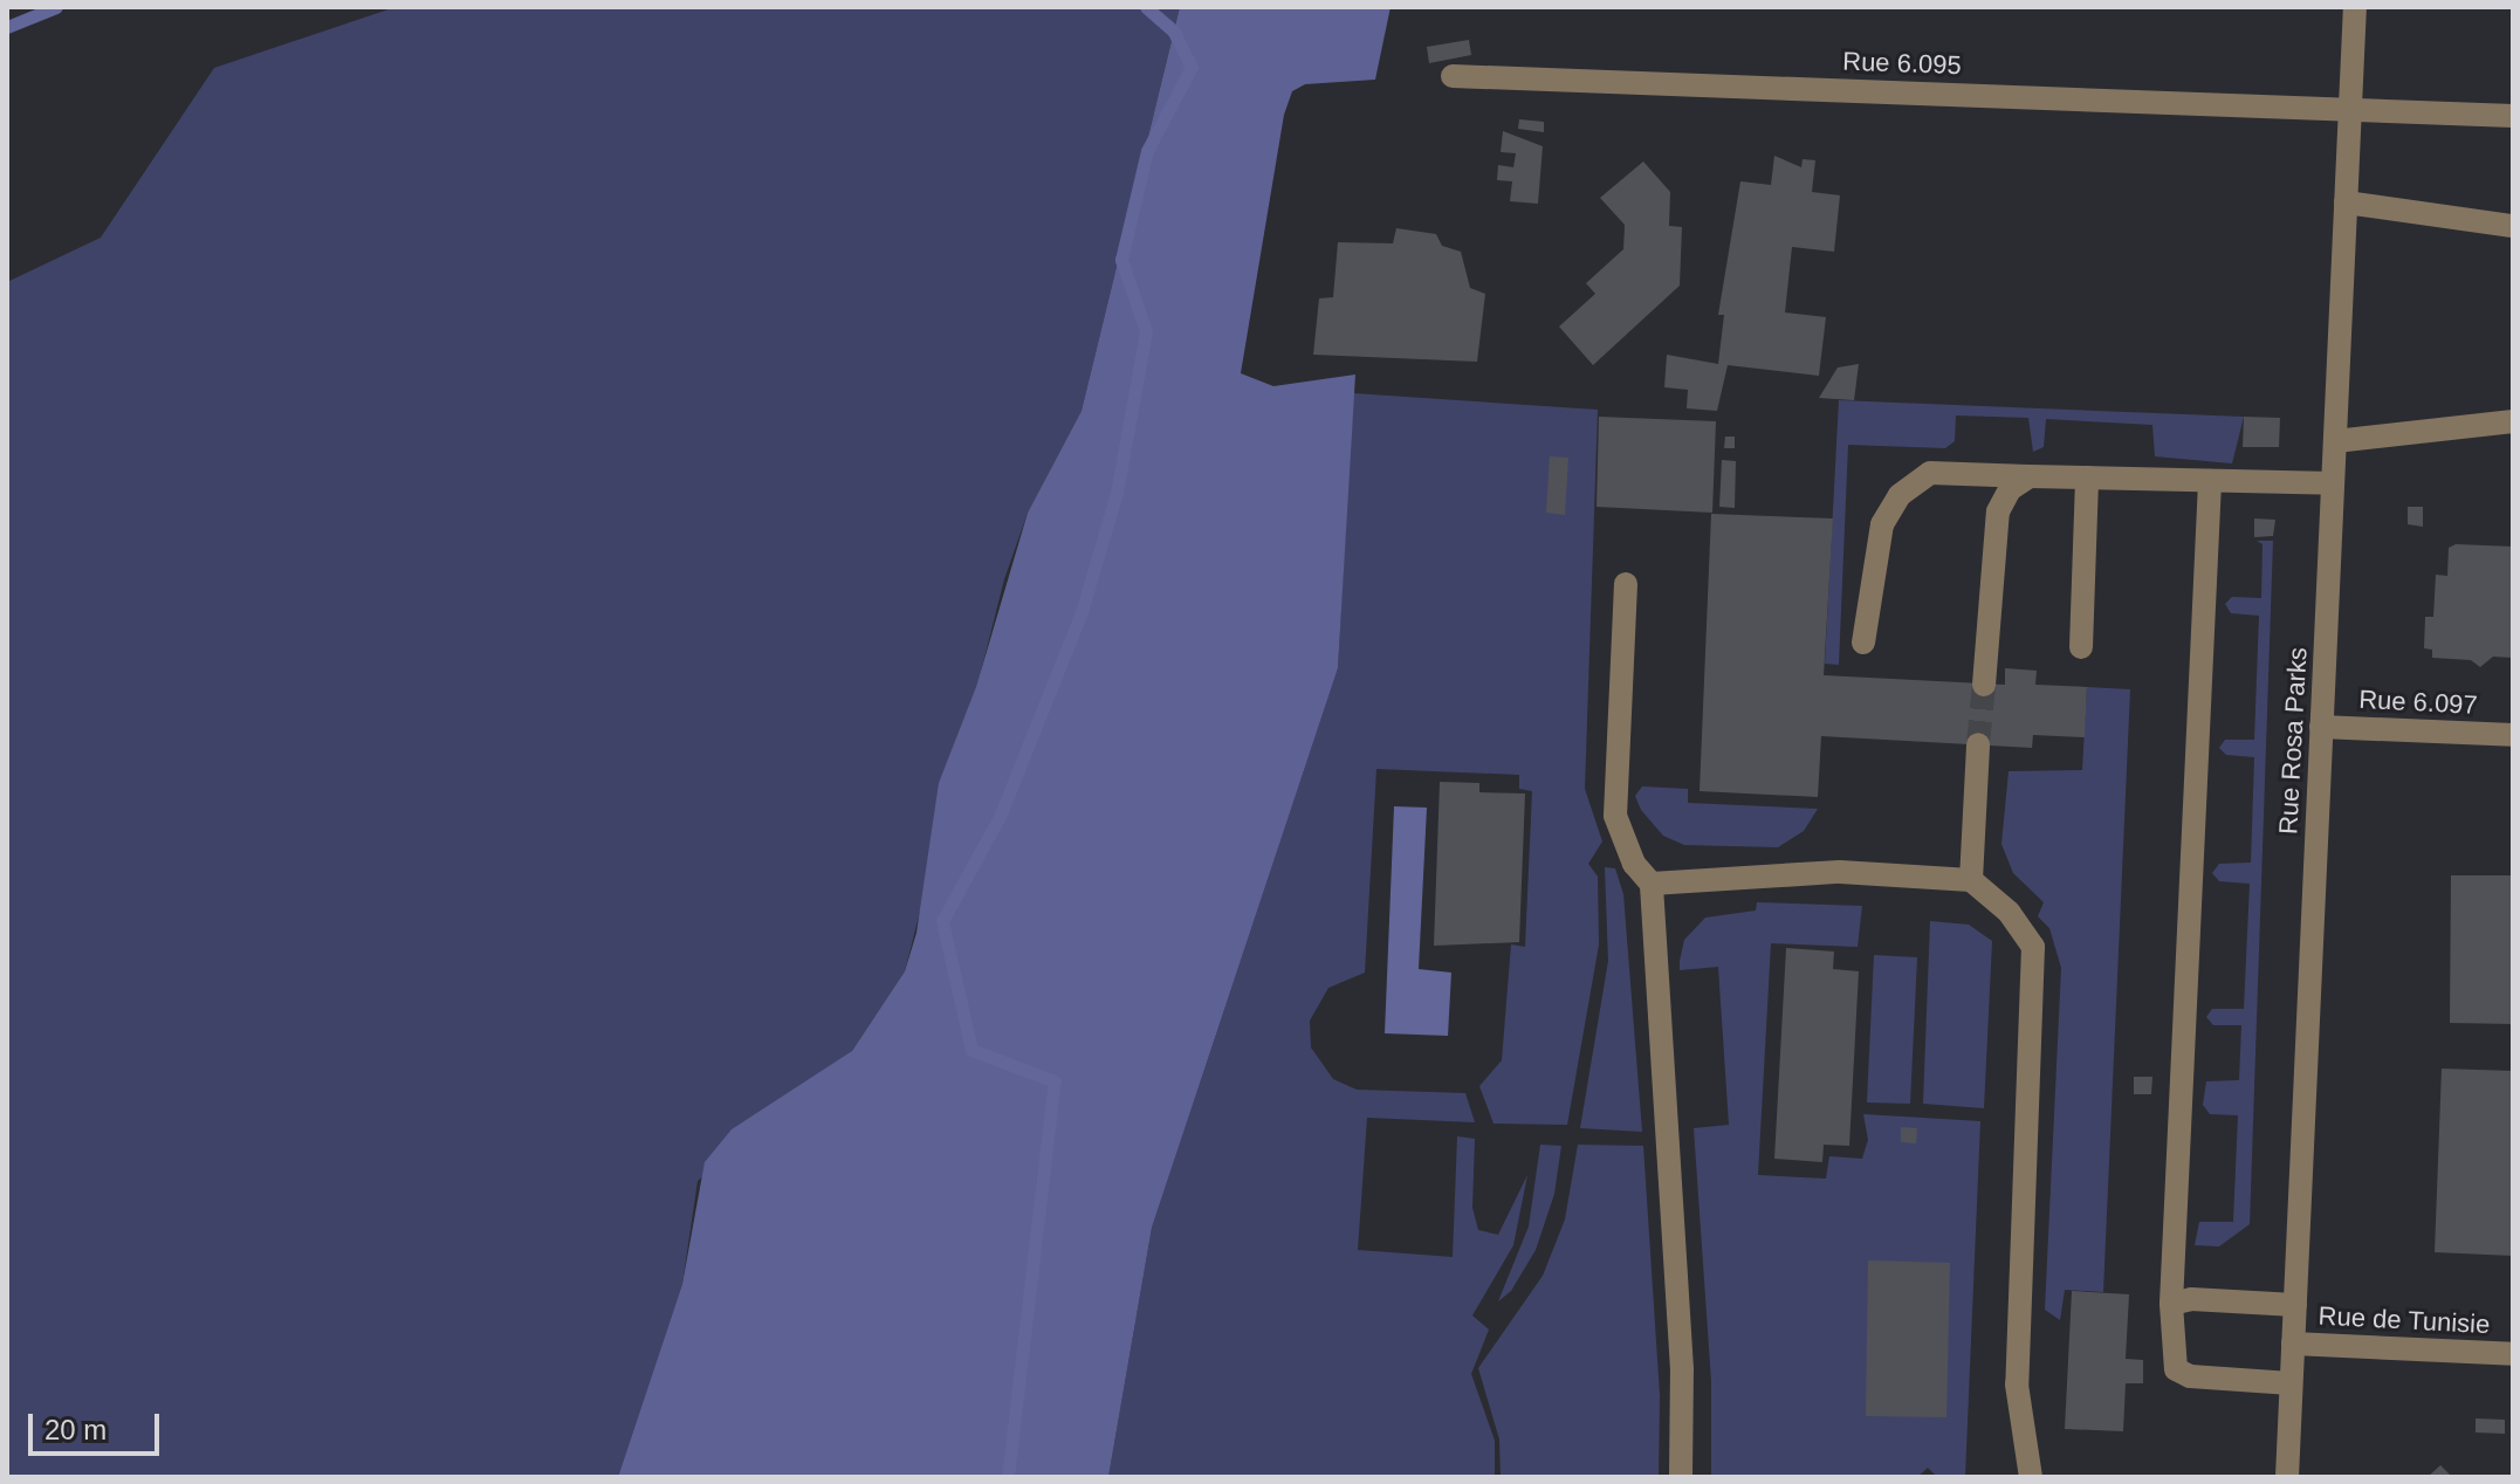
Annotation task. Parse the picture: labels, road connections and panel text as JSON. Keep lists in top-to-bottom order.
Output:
{
  "streets": {
    "street": [
      "Rue 6.095",
      "Rue 6.097",
      "Rue Rosa Parks",
      "Rue de Tunisie"
    ]
  },
  "crossings": [
    ["Rue 6.095", "Rue Rosa Parks"],
    ["Rue 6.097", "Rue Rosa Parks"],
    ["Rue Rosa Parks", "Rue de Tunisie"]
  ],
  "scale_bar": "20 m"
}
